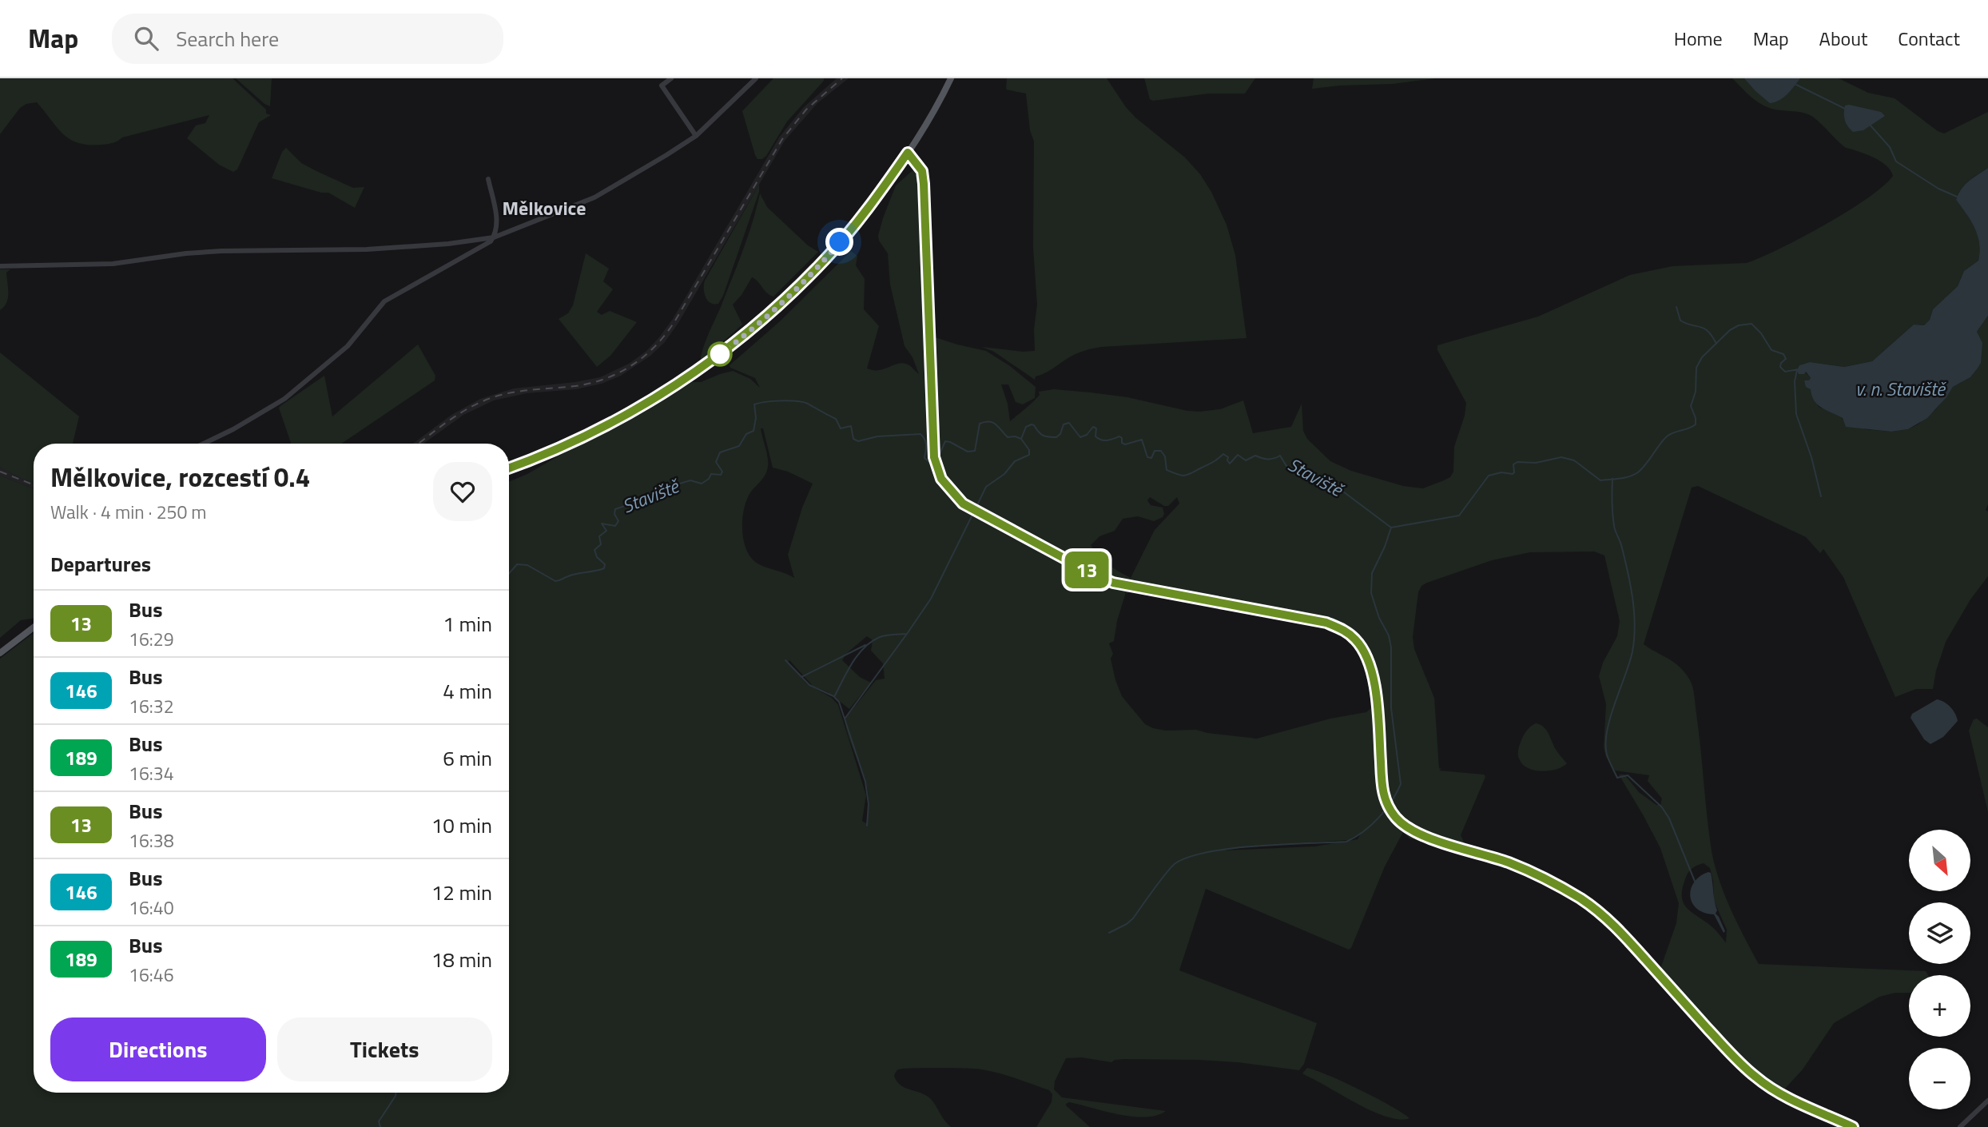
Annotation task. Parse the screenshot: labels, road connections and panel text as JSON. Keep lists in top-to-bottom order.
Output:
{
  "districts": ["Mělkovice"],
  "water": ["v. n. Staviště", "Staviště"],
  "lines": ["bus line 13"],
  "north": "bottom right",
  "page": {
    "header": "Map",
    "search": "Search here",
    "nav": [
      "Home",
      "Map",
      "About",
      "Contact"
    ],
    "on_map": "13",
    "heading": [
      ["Mělkovice, rozcestí 0.4", "Walk · 4 min · 250 m"],
      "Departures"
    ],
    "list": [
      {
        "mark": "13",
        "name": "Bus",
        "note": "16:29",
        "value": "1 min"
      },
      {
        "mark": "146",
        "name": "Bus",
        "note": "16:32",
        "value": "4 min"
      },
      {
        "mark": "189",
        "name": "Bus",
        "note": "16:34",
        "value": "6 min"
      },
      {
        "mark": "13",
        "name": "Bus",
        "note": "16:38",
        "value": "10 min"
      },
      {
        "mark": "146",
        "name": "Bus",
        "note": "16:40",
        "value": "12 min"
      },
      {
        "mark": "189",
        "name": "Bus",
        "note": "16:46",
        "value": "18 min"
      }
    ],
    "map_buttons": ["+", "−"],
    "buttons": ["Directions", "Tickets"]
  }
}
